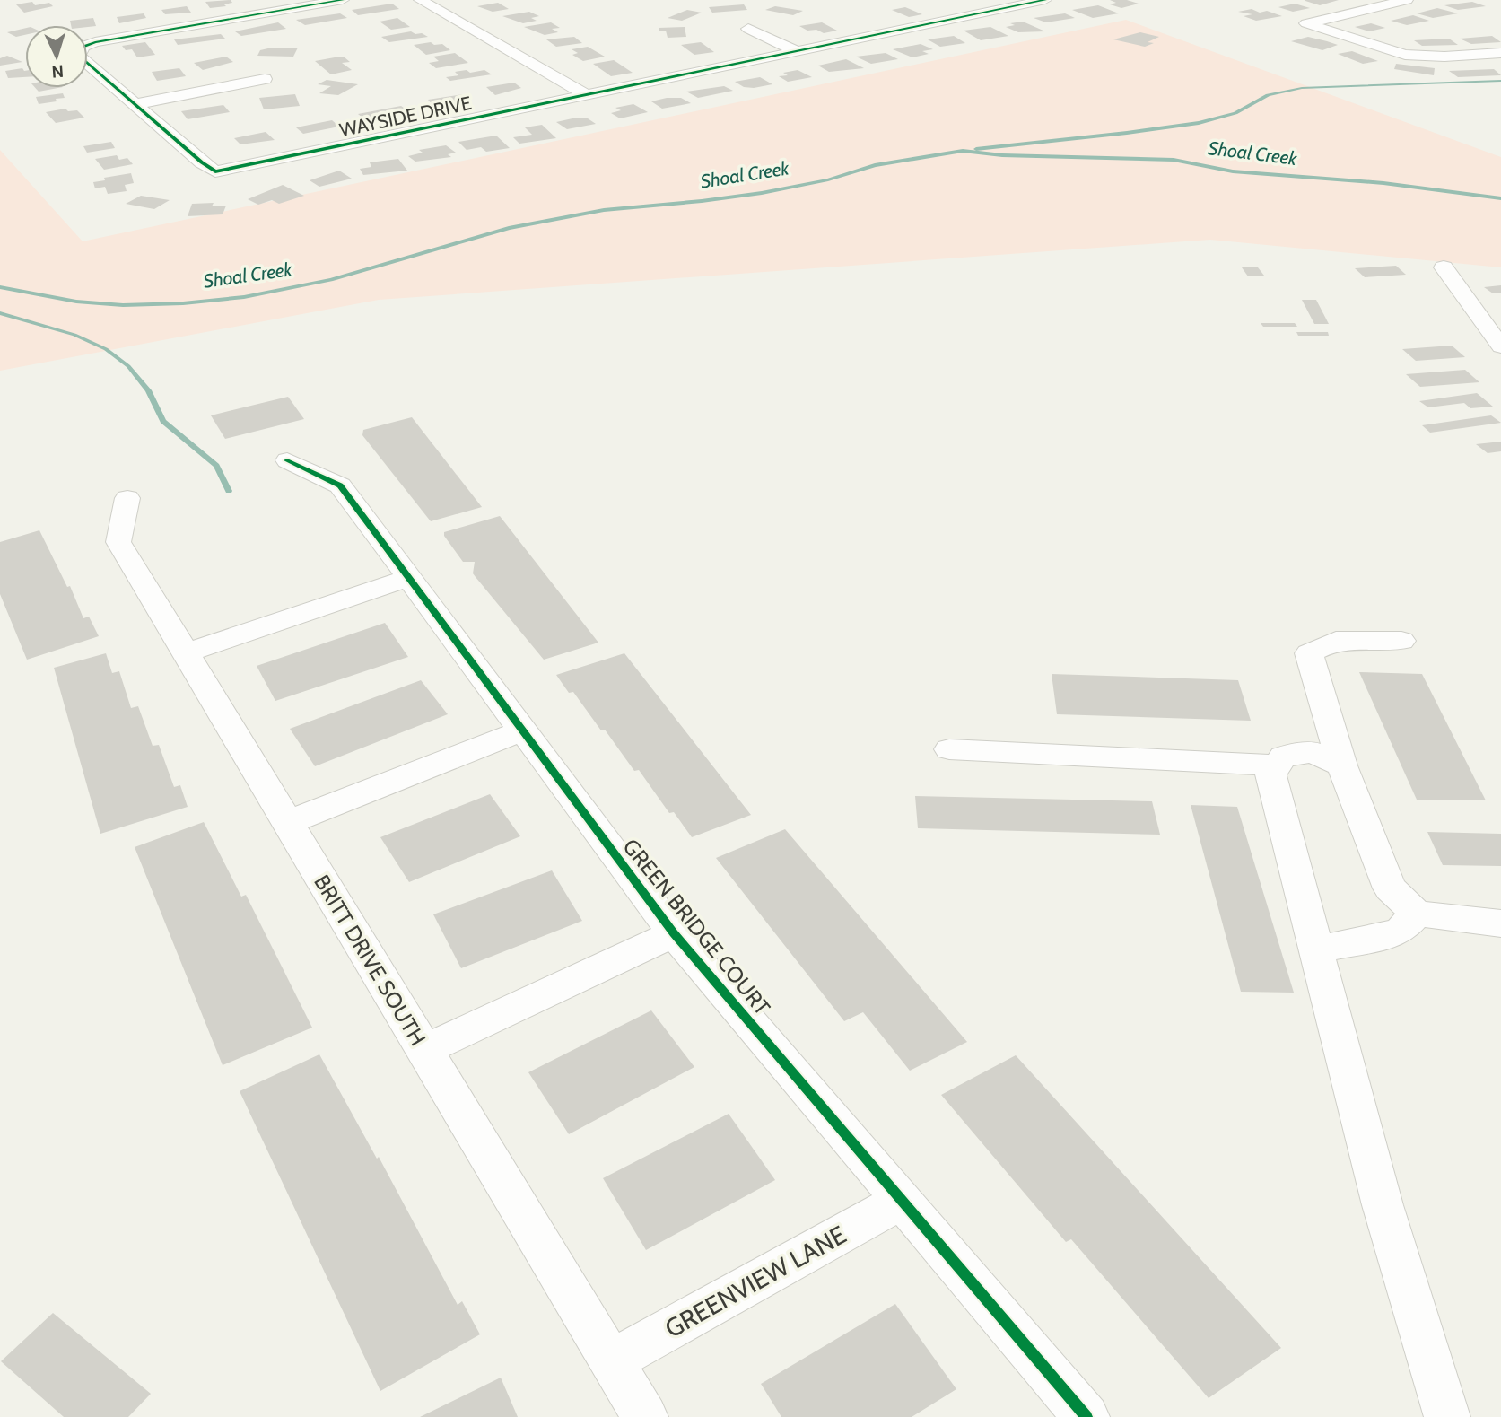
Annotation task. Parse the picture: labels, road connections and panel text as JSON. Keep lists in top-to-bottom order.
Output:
{
  "streets": {
    "street": [
      "WAYSIDE DRIVE",
      "GREEN BRIDGE COURT",
      "BRITT DRIVE SOUTH",
      "GREENVIEW LANE"
    ]
  },
  "crossings": [
    ["GREEN BRIDGE COURT", "GREENVIEW LANE"],
    ["BRITT DRIVE SOUTH", "GREENVIEW LANE"]
  ],
  "water": ["Shoal Creek"],
  "north": "bottom"
}
